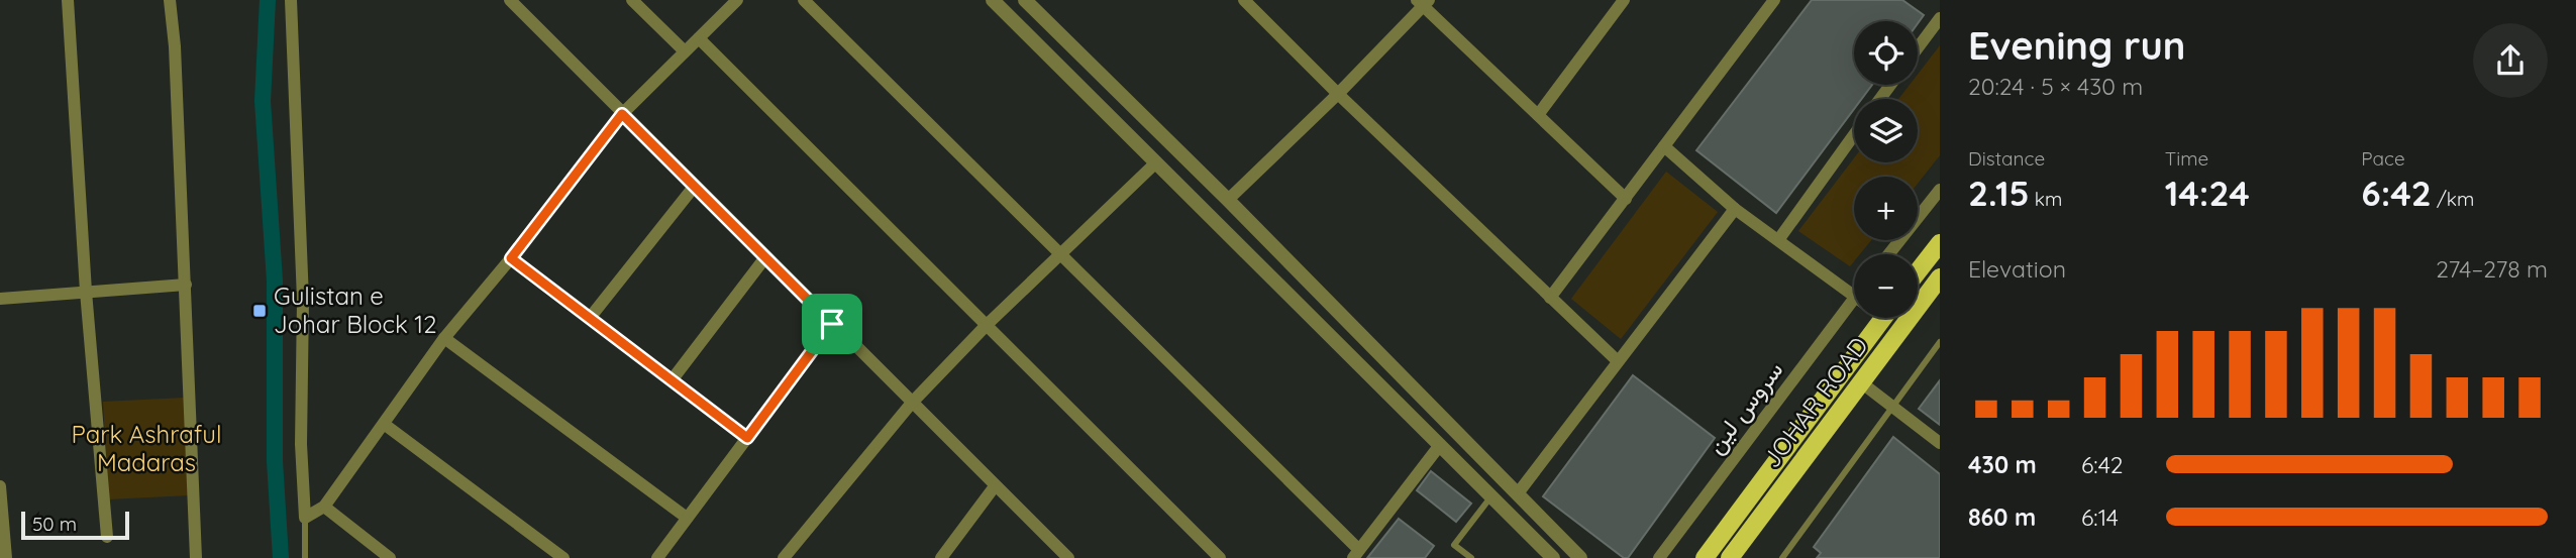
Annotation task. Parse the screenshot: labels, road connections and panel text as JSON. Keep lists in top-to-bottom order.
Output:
{
  "streets": {
    "main road": ["JOHAR ROAD"],
    "street": ["سروس لین"]
  },
  "parks": ["Park Ashraful Madaras"],
  "places": {
    "transit": ["Gulistan e Johar Block 12"]
  },
  "scale_bar": "50 m",
  "page": {
    "heading": ["Evening run", "20:24 · 5 × 430 m"],
    "map_buttons": ["+", "−"],
    "stats": [
      ["Distance", "2.15 km"],
      ["Time", "14:24"],
      ["Pace", "6:42 /km"]
    ],
    "chart": ["Elevation", "274–278 m"],
    "list": [
      {
        "name": "430 m",
        "note": "6:42"
      },
      {
        "name": "860 m",
        "note": "6:14"
      }
    ],
    "scale": "50 m"
  }
}
